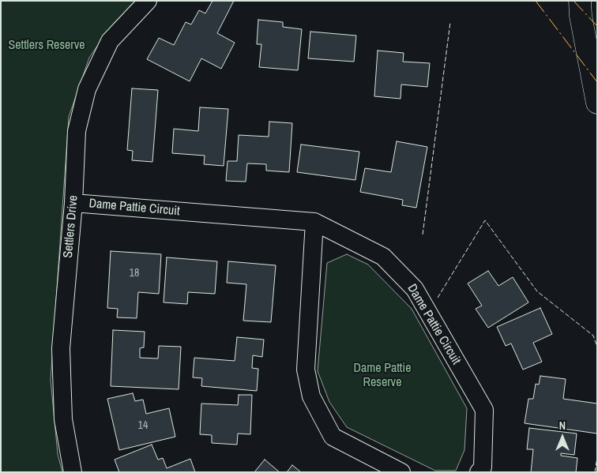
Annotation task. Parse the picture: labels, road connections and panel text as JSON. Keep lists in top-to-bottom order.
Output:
{
  "streets": {
    "street": ["Dame Pattie Circuit", "Settlers Drive"]
  },
  "crossings": [
    ["Dame Pattie Circuit", "Settlers Drive"]
  ],
  "parks": ["Settlers Reserve", "Dame Pattie Reserve"],
  "house_numbers": ["18", "14"],
  "north": "top"
}
